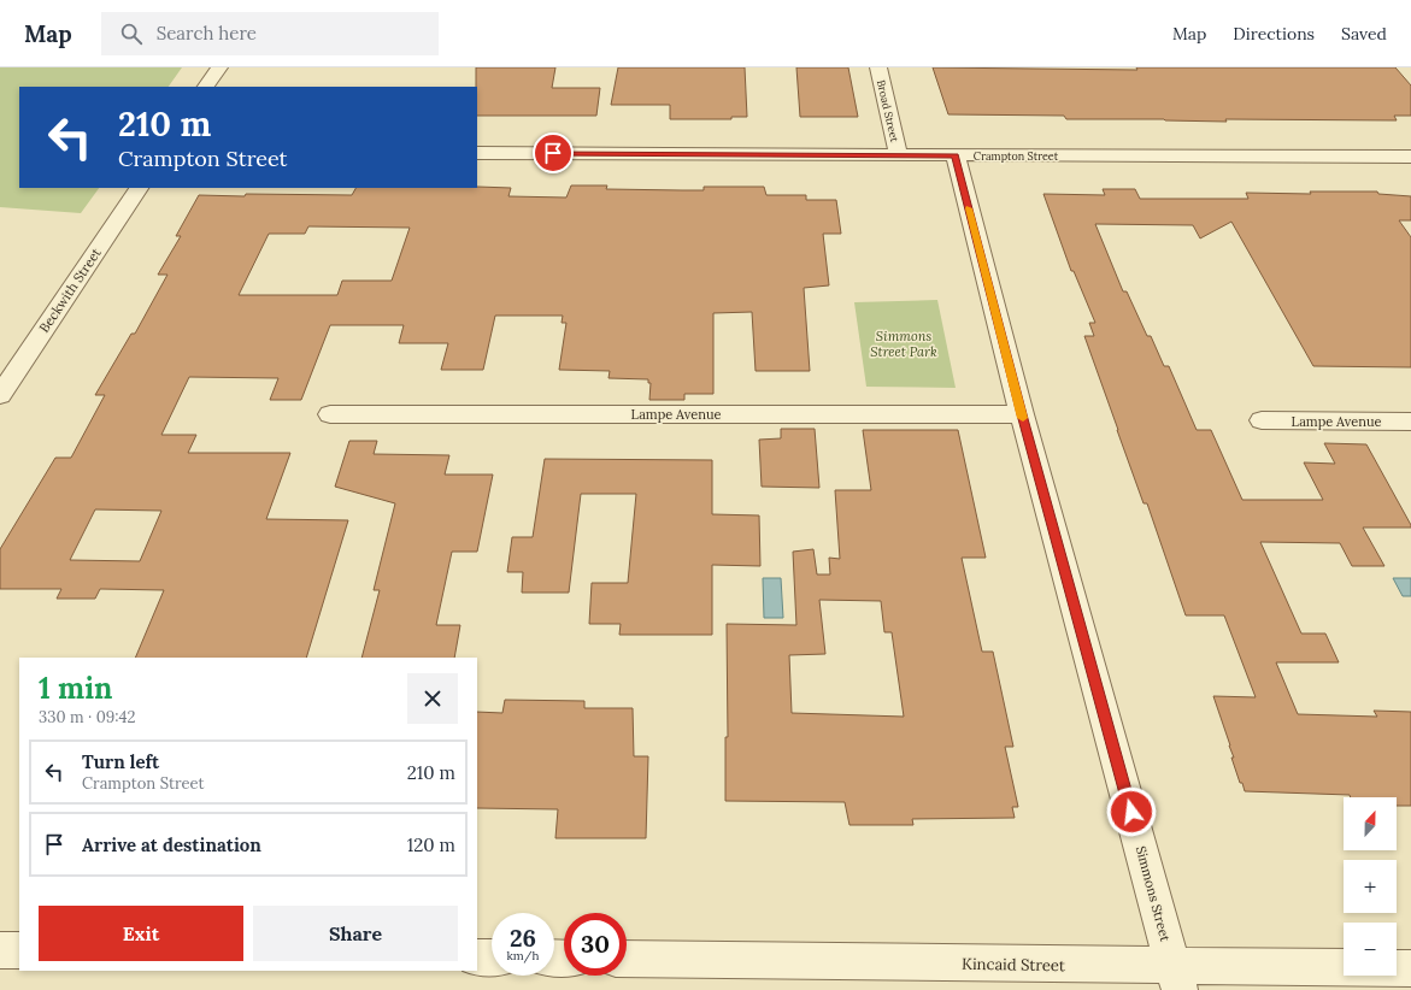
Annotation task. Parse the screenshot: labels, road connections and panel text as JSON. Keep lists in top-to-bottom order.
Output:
{
  "streets": {
    "street": [
      "Broad Street",
      "Crampton Street",
      "Beckwith Street",
      "Lampe Avenue",
      "Simmons Street",
      "Kincaid Street"
    ]
  },
  "crossings": [
    ["Broad Street", "Crampton Street"],
    ["Crampton Street", "Simmons Street"],
    ["Lampe Avenue", "Simmons Street"],
    ["Simmons Street", "Kincaid Street"]
  ],
  "parks": ["Simmons Street Park"],
  "north": "top",
  "page": {
    "header": "Map",
    "search": "Search here",
    "nav": ["Map", "Directions", "Saved"],
    "turn": ["210 m", "Crampton Street"],
    "heading": ["1 min", "330 m · 09:42"],
    "list": [
      {
        "name": "Turn left",
        "note": "Crampton Street",
        "value": "210 m"
      },
      {
        "name": "Arrive at destination",
        "value": "120 m"
      }
    ],
    "map_buttons": ["+", "−"],
    "buttons": ["Exit", "Share"],
    "speed": "26 km/h",
    "limit": "30"
  }
}
